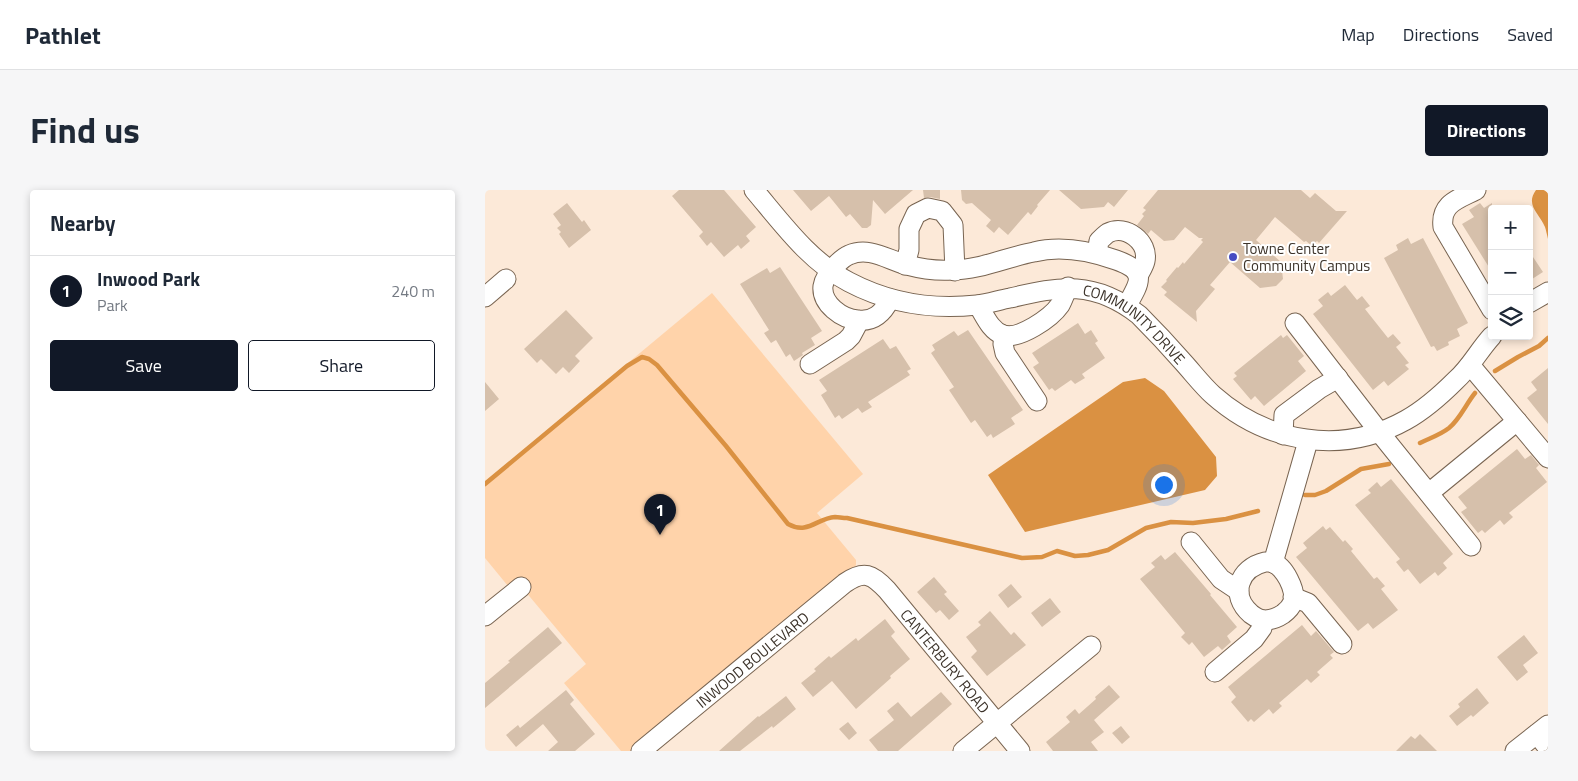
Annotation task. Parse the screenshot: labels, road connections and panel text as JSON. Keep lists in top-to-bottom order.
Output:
{
  "streets": {
    "street": ["COMMUNITY DRIVE", "INWOOD BOULEVARD", "CANTERBURY ROAD"]
  },
  "crossings": [
    ["INWOOD BOULEVARD", "CANTERBURY ROAD"]
  ],
  "places": ["Towne Center Community Campus"],
  "page": {
    "header": "Pathlet",
    "nav": ["Map", "Directions", "Saved"],
    "title": "Find us",
    "buttons": [
      "Directions",
      ["Save", "Share"]
    ],
    "heading": "Nearby",
    "map_buttons": ["+", "−"],
    "list": [
      {
        "mark": "1",
        "name": "Inwood Park",
        "note": "Park",
        "value": "240 m"
      }
    ],
    "pins": "1"
  }
}
